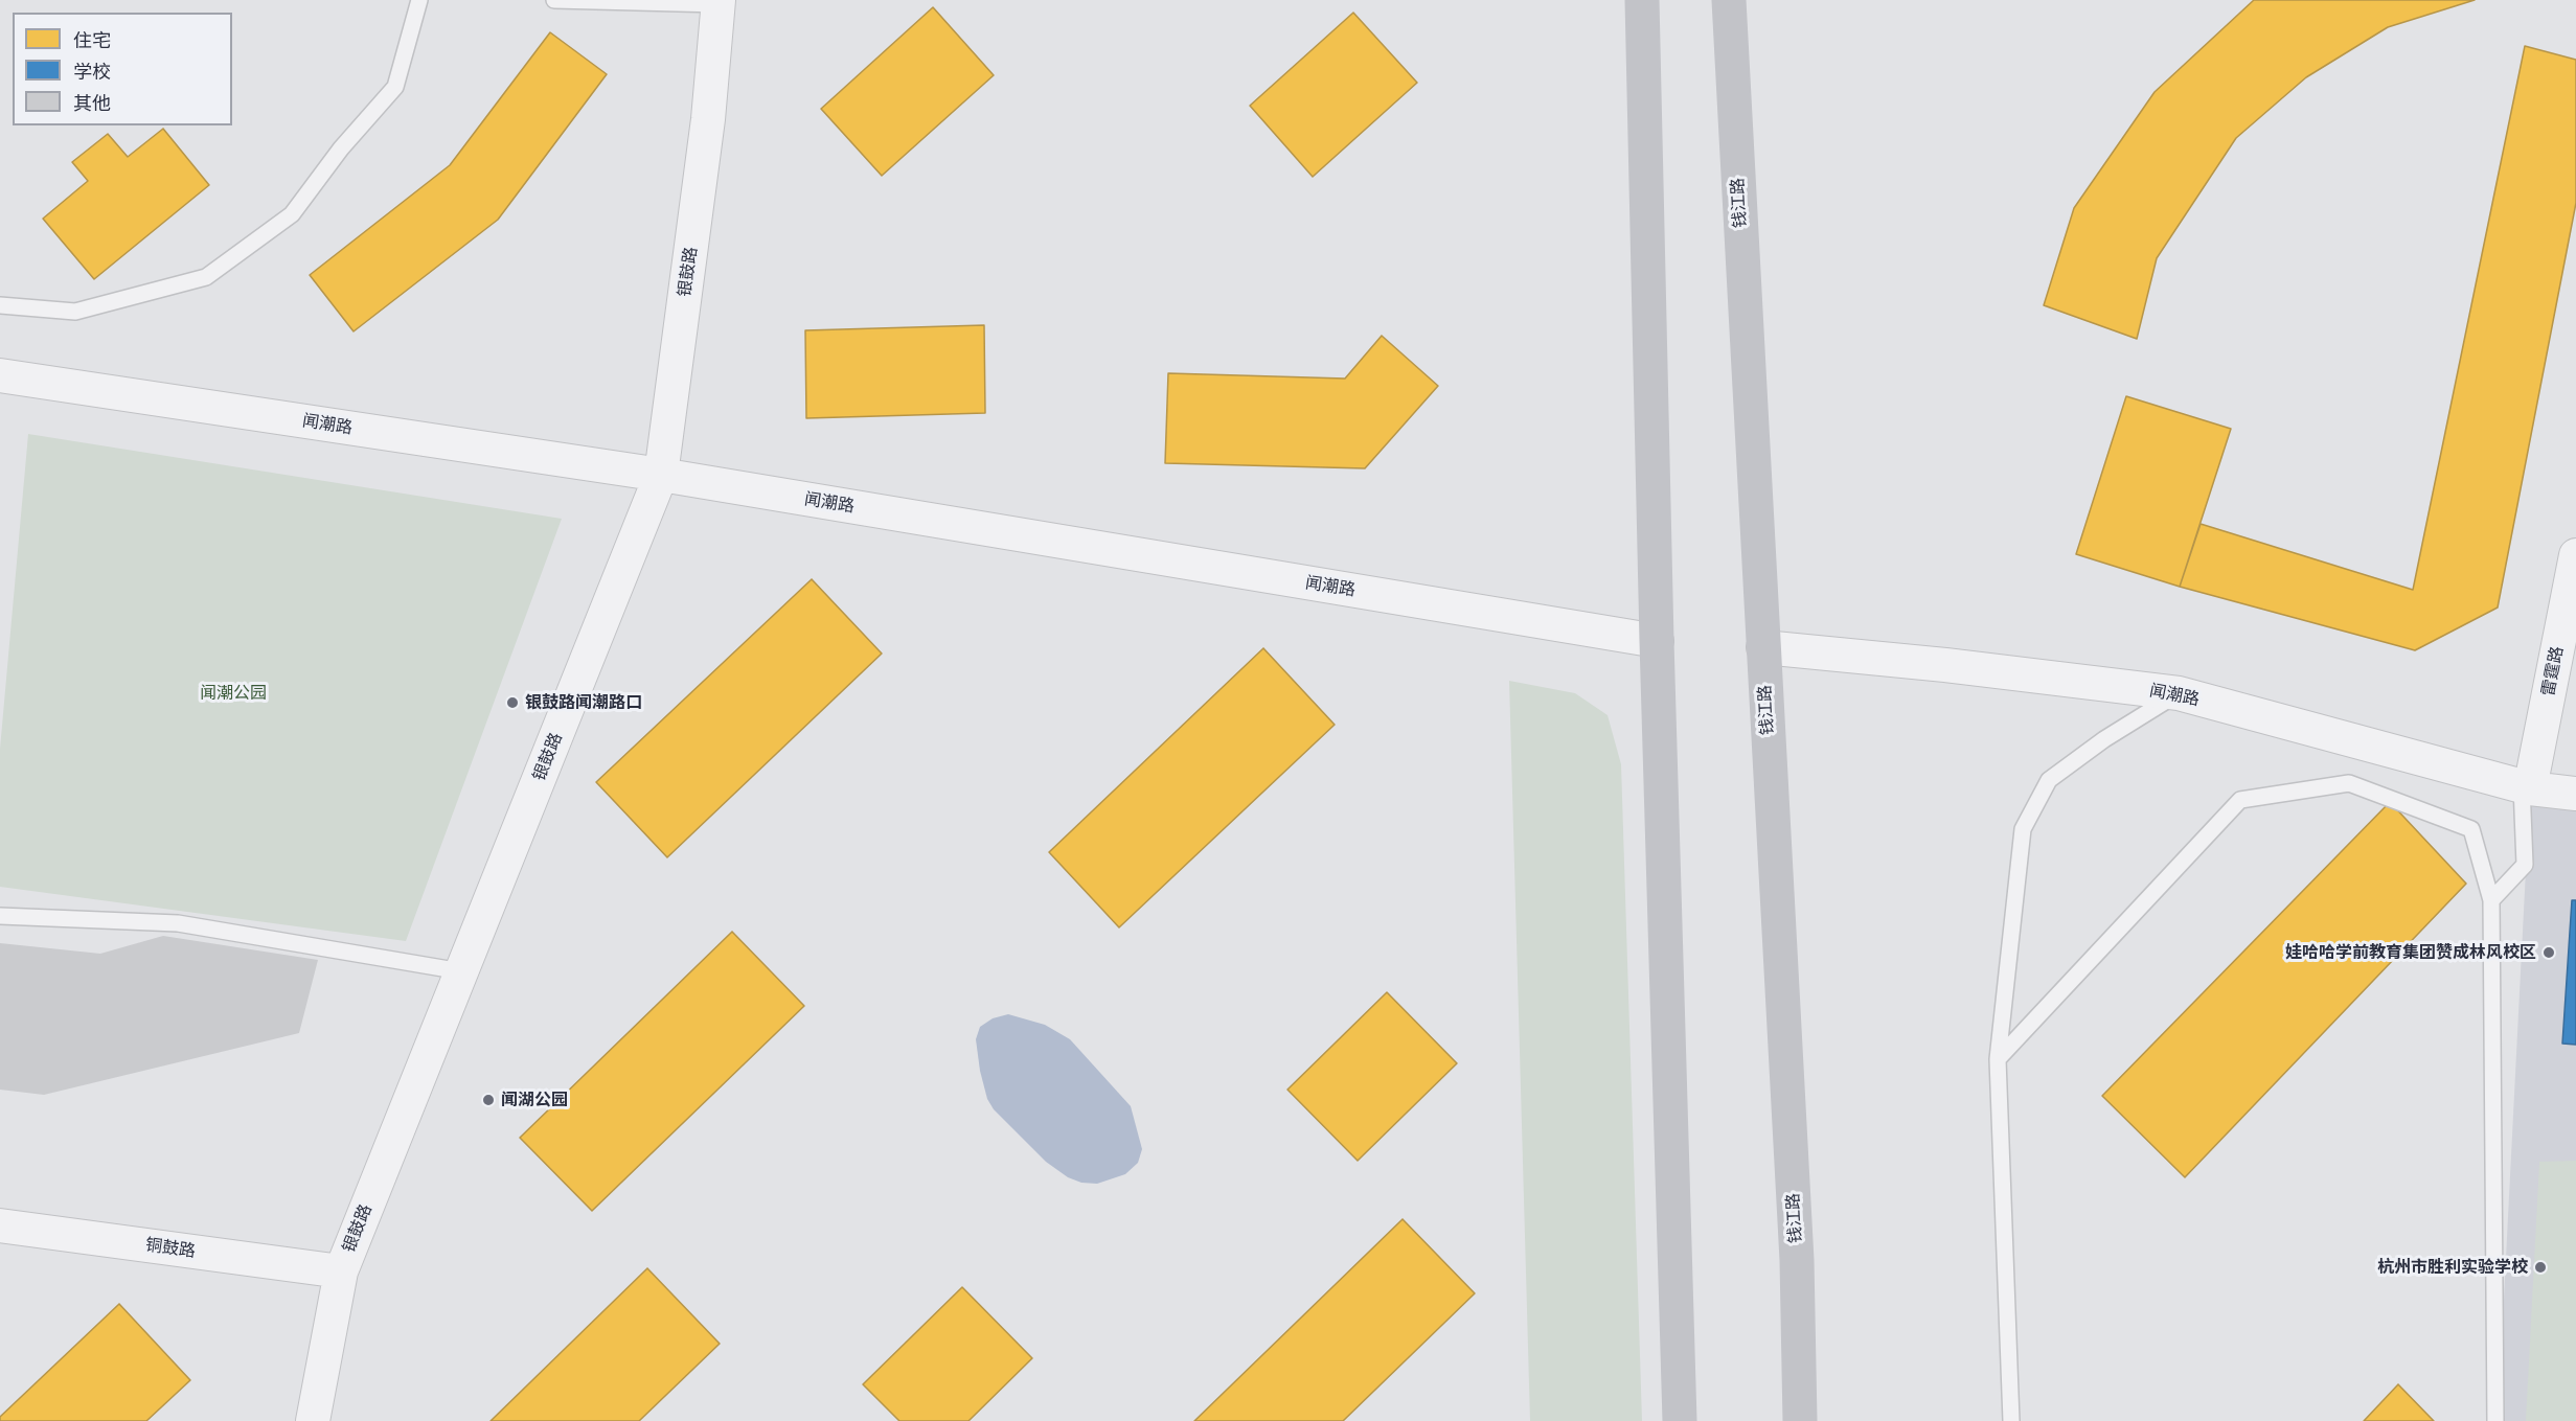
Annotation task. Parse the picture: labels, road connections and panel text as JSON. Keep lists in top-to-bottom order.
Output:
{
  "streets": {
    "main road": ["钱江路"],
    "street": [
      "银鼓路",
      "闻潮路",
      "雷霆路",
      "铜鼓路"
    ]
  },
  "crossings": [
    ["钱江路", "闻潮路"],
    ["银鼓路", "闻潮路"],
    ["银鼓路", "铜鼓路"],
    ["闻潮路", "雷霆路"]
  ],
  "parks": ["闻潮公园"],
  "places": [
    "银鼓路闻潮路口",
    "娃哈哈学前教育集团赞成林风校区",
    "闻湖公园",
    "杭州市胜利实验学校"
  ],
  "legend": ["住宅", "学校", "其他"]
}
